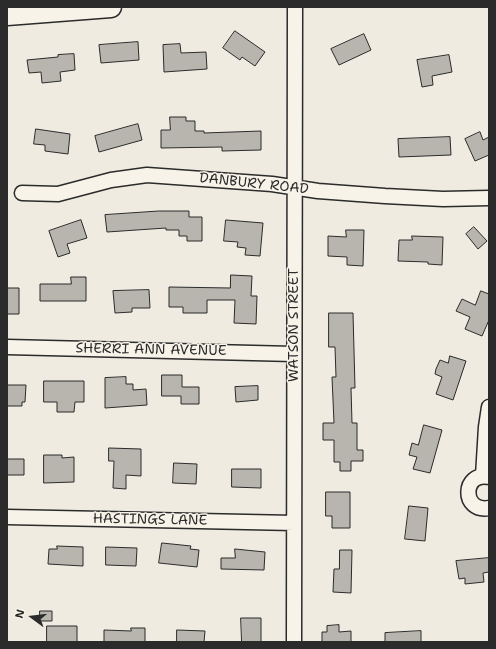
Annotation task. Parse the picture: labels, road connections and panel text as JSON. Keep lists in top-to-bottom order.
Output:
{
  "streets": {
    "street": [
      "DANBURY ROAD",
      "WATSON STREET",
      "SHERRI ANN AVENUE",
      "HASTINGS LANE"
    ]
  },
  "crossings": [
    ["DANBURY ROAD", "WATSON STREET"],
    ["WATSON STREET", "SHERRI ANN AVENUE"],
    ["WATSON STREET", "HASTINGS LANE"]
  ],
  "north": "left"
}
